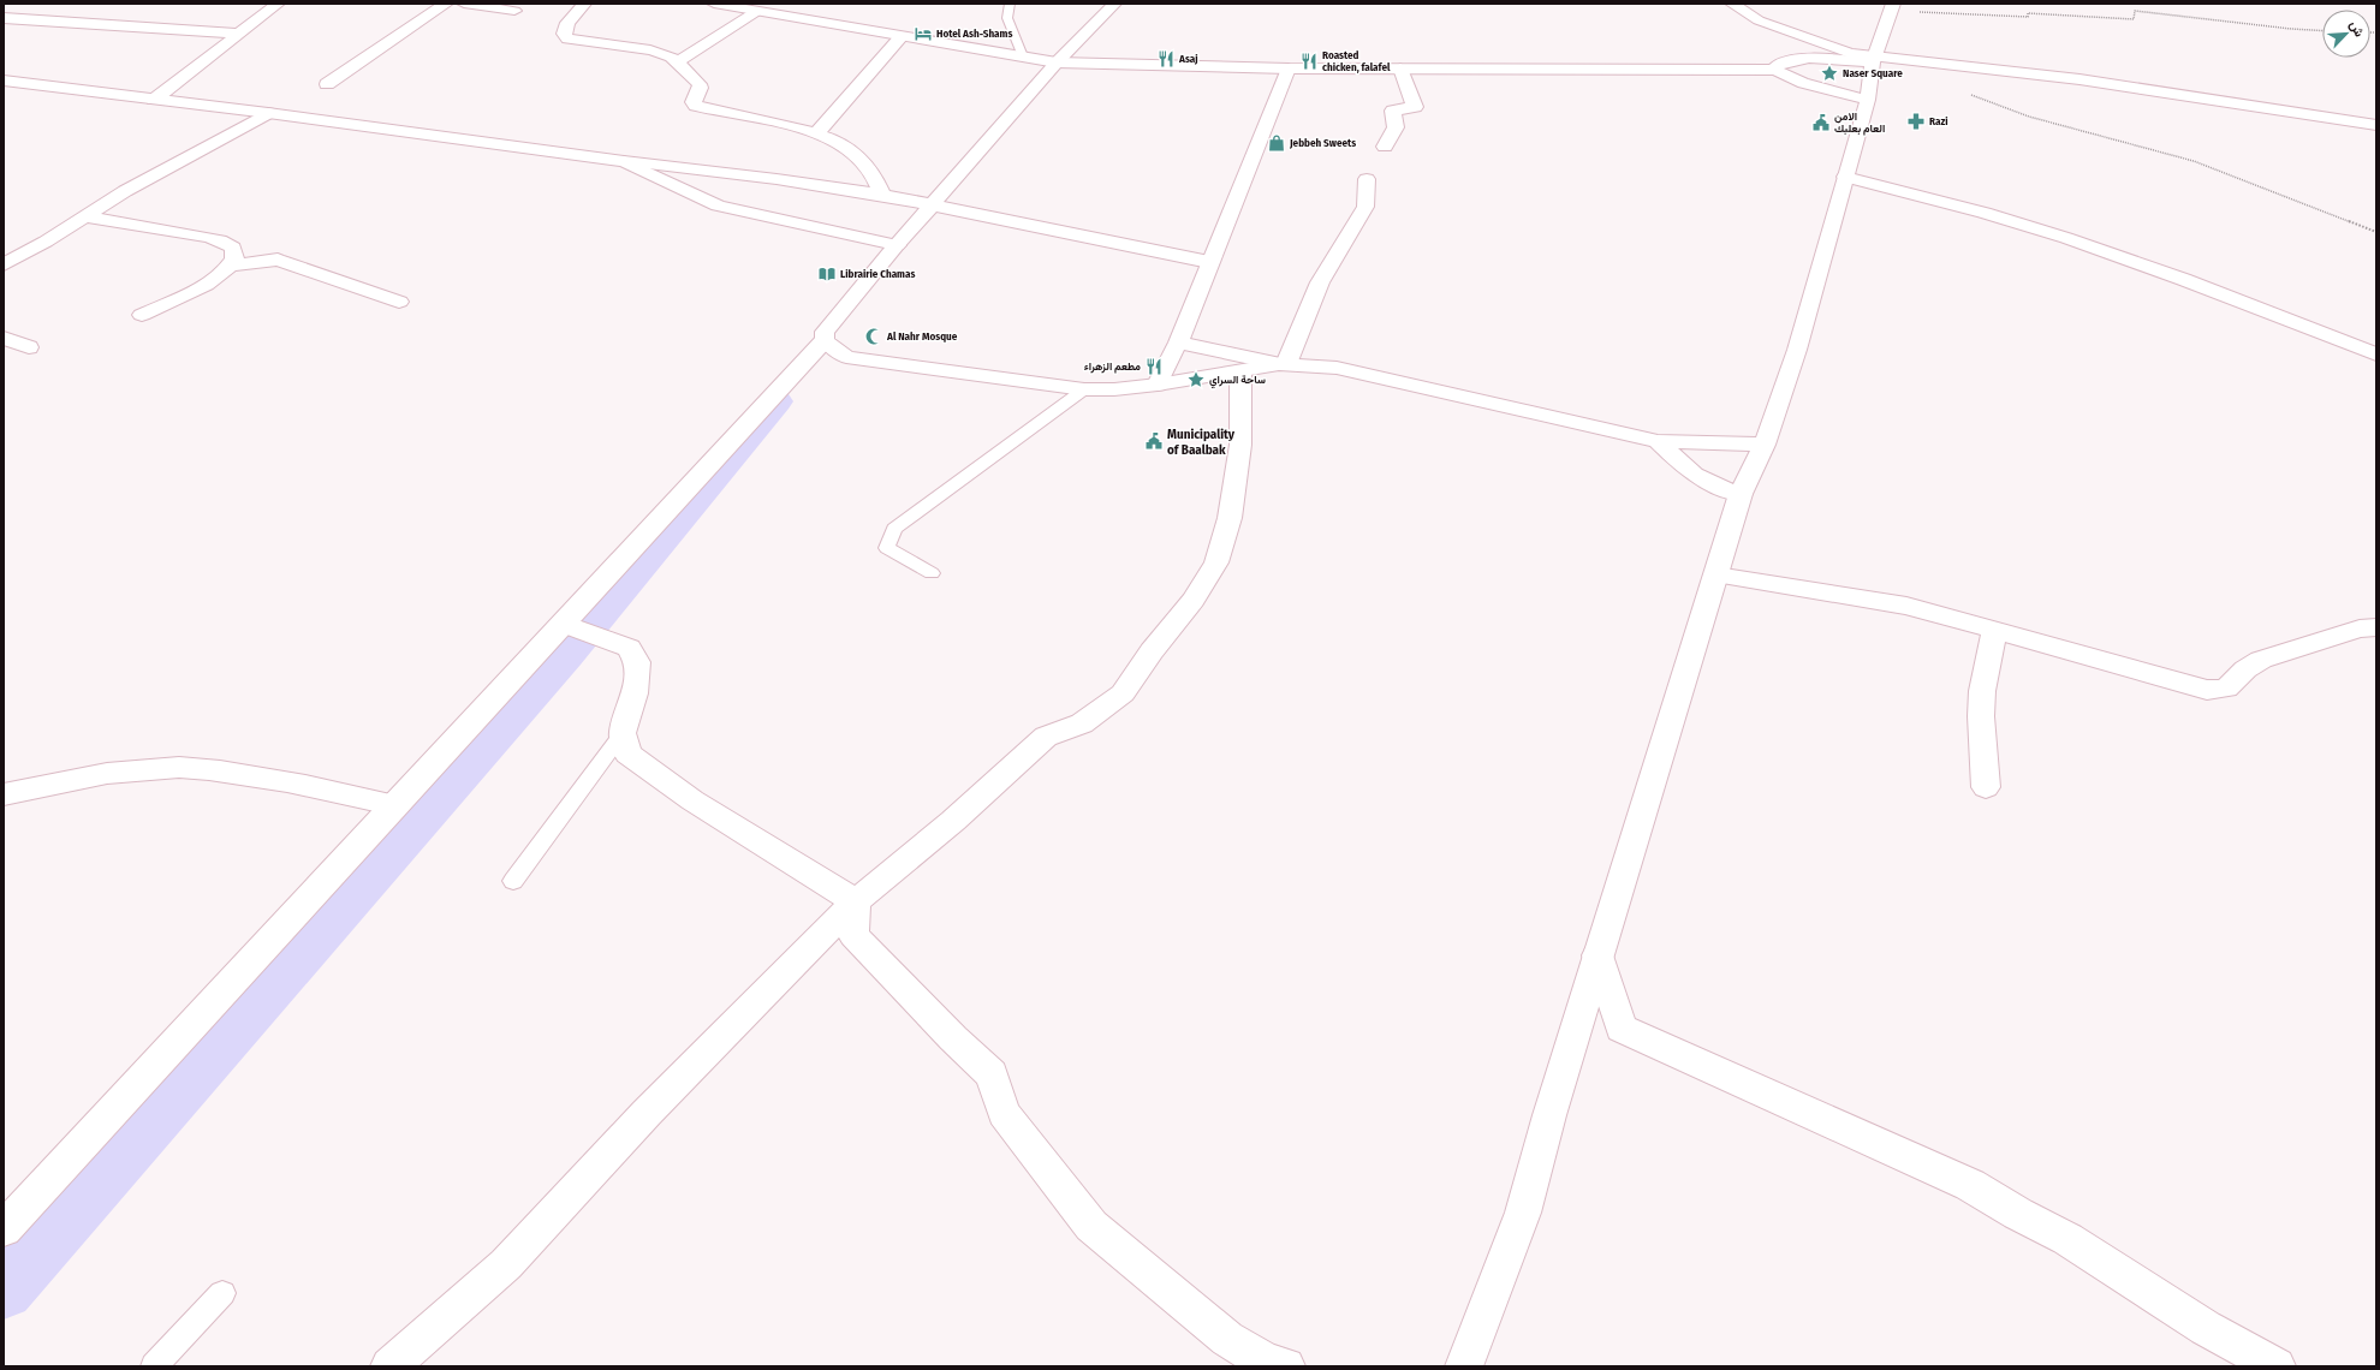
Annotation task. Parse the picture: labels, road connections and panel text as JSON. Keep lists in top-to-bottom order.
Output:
{
  "places": {
    "hotel": ["Hotel Ash-Shams"],
    "restaurant": ["Asaj", "Roasted chicken, falafel", "مطعم الزهراء"],
    "place": ["Naser Square", "ساحة السراي"],
    "pharmacy": ["Razi"],
    "public building": ["الامن العام بعلبك", "Municipality of Baalbak"],
    "shop": ["Jebbeh Sweets"],
    "library": ["Librairie Chamas"],
    "mosque": ["Al Nahr Mosque"]
  },
  "north": "top right"
}
